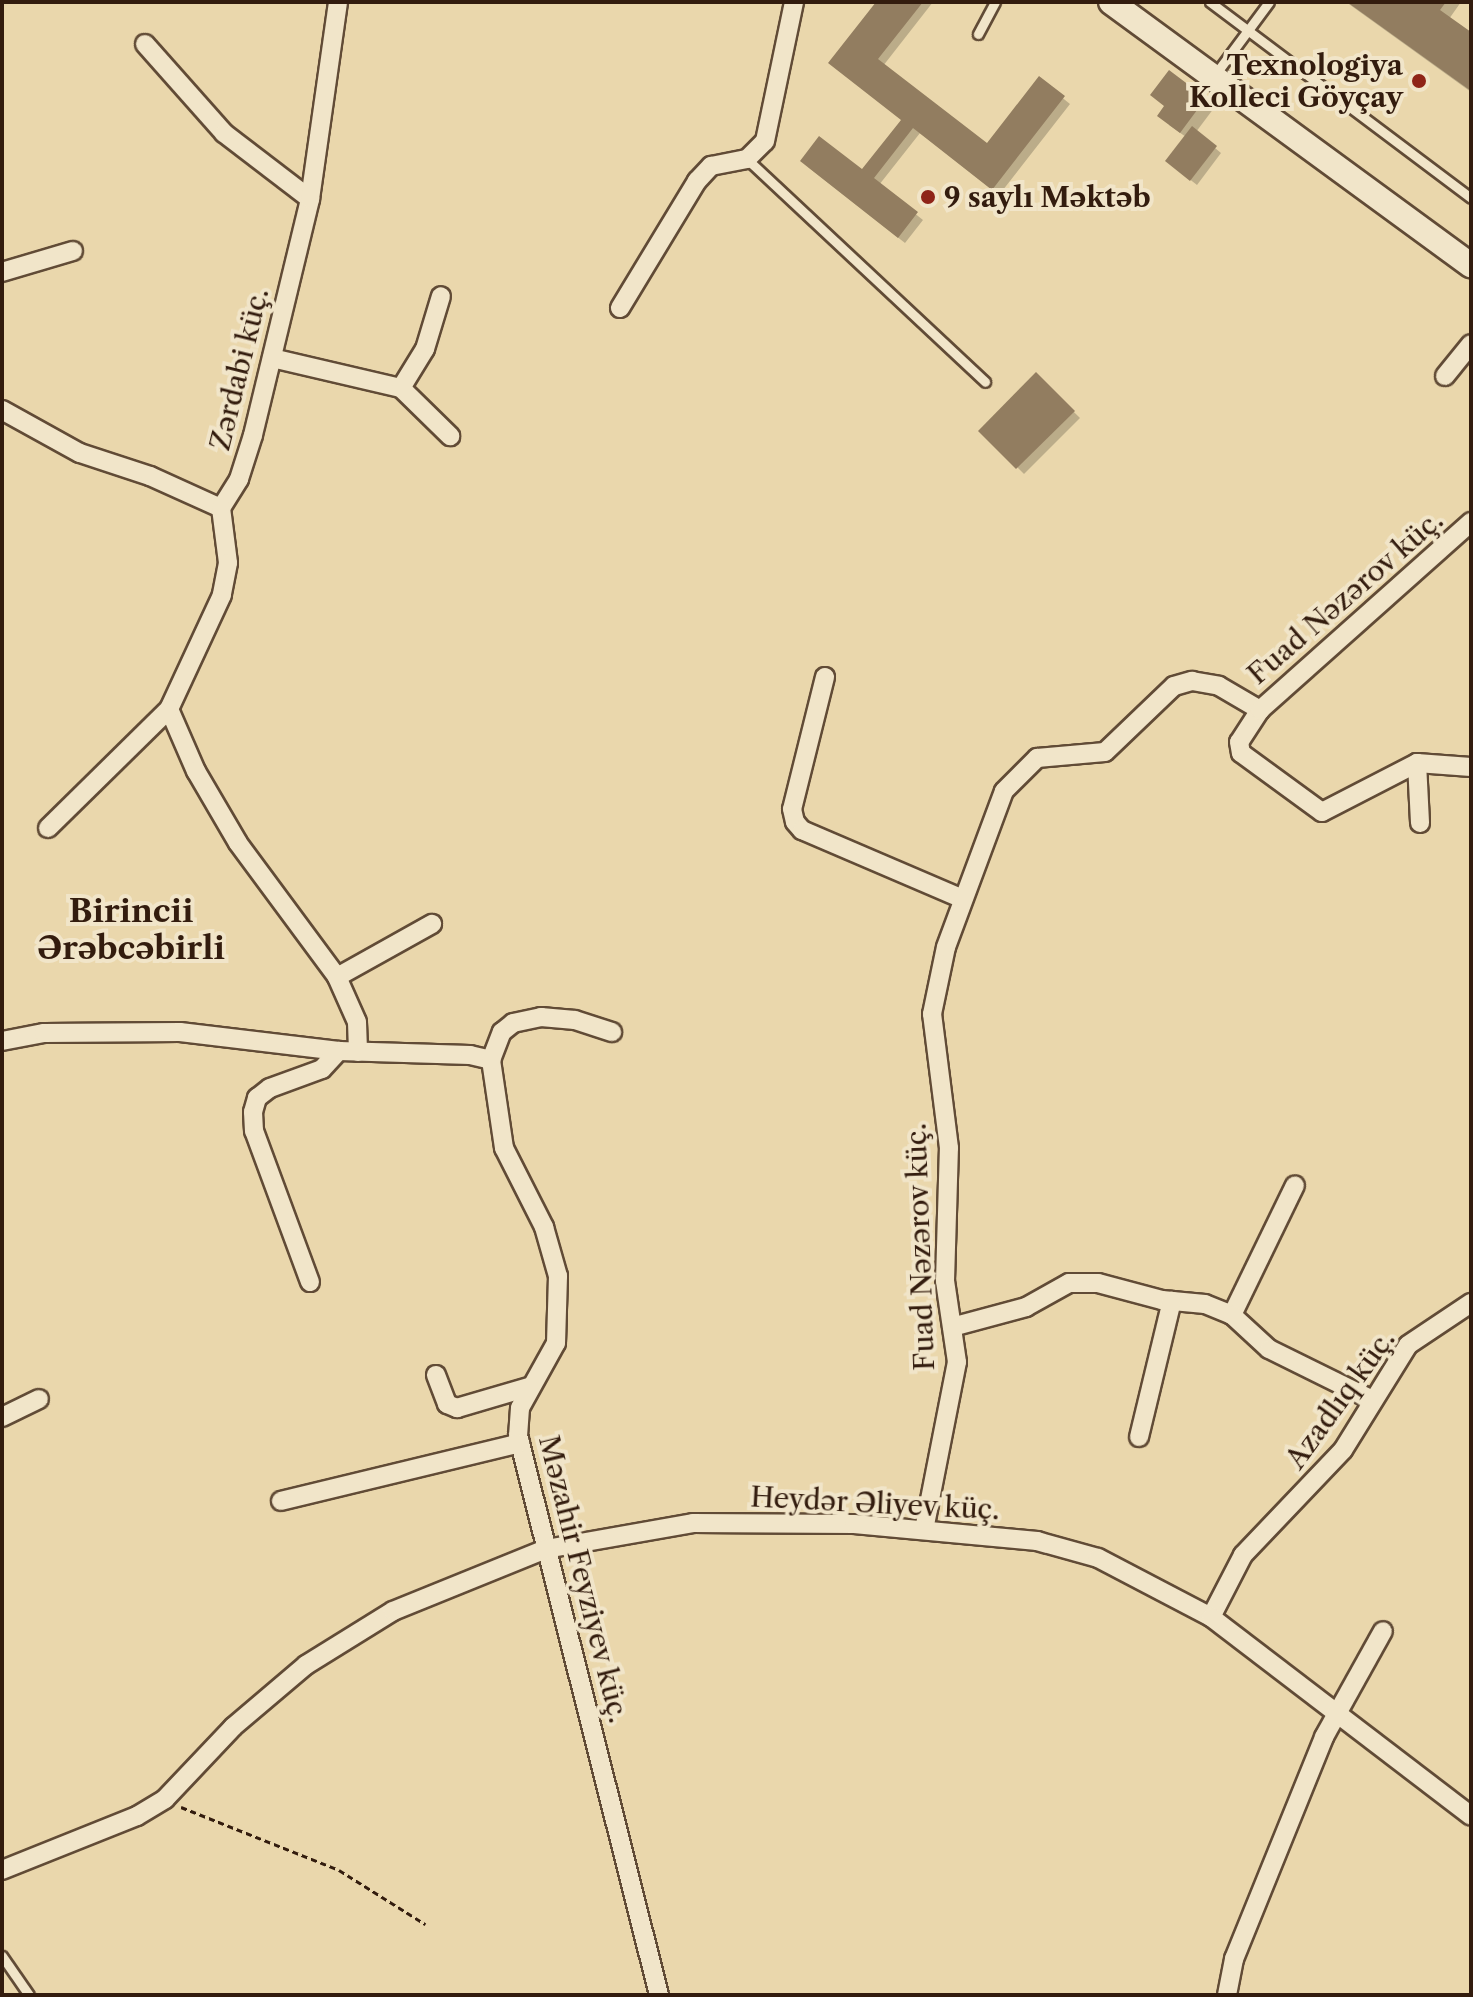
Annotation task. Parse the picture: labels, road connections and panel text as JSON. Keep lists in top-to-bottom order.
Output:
{
  "streets": {
    "street": [
      "Zərdabi küç.",
      "Fuad Nəzərov küç.",
      "Azadlıq küç.",
      "Heydər Əliyev küç.",
      "Məzahir Feyziyev küç."
    ]
  },
  "crossings": [
    ["Fuad Nəzərov küç.", "Heydər Əliyev küç."],
    ["Azadlıq küç.", "Heydər Əliyev küç."],
    ["Heydər Əliyev küç.", "Məzahir Feyziyev küç."]
  ],
  "districts": ["Birincii Ərəbcəbirli"],
  "places": ["Texnologiya Kolleci Göyçay", "9 saylı Məktəb"]
}
